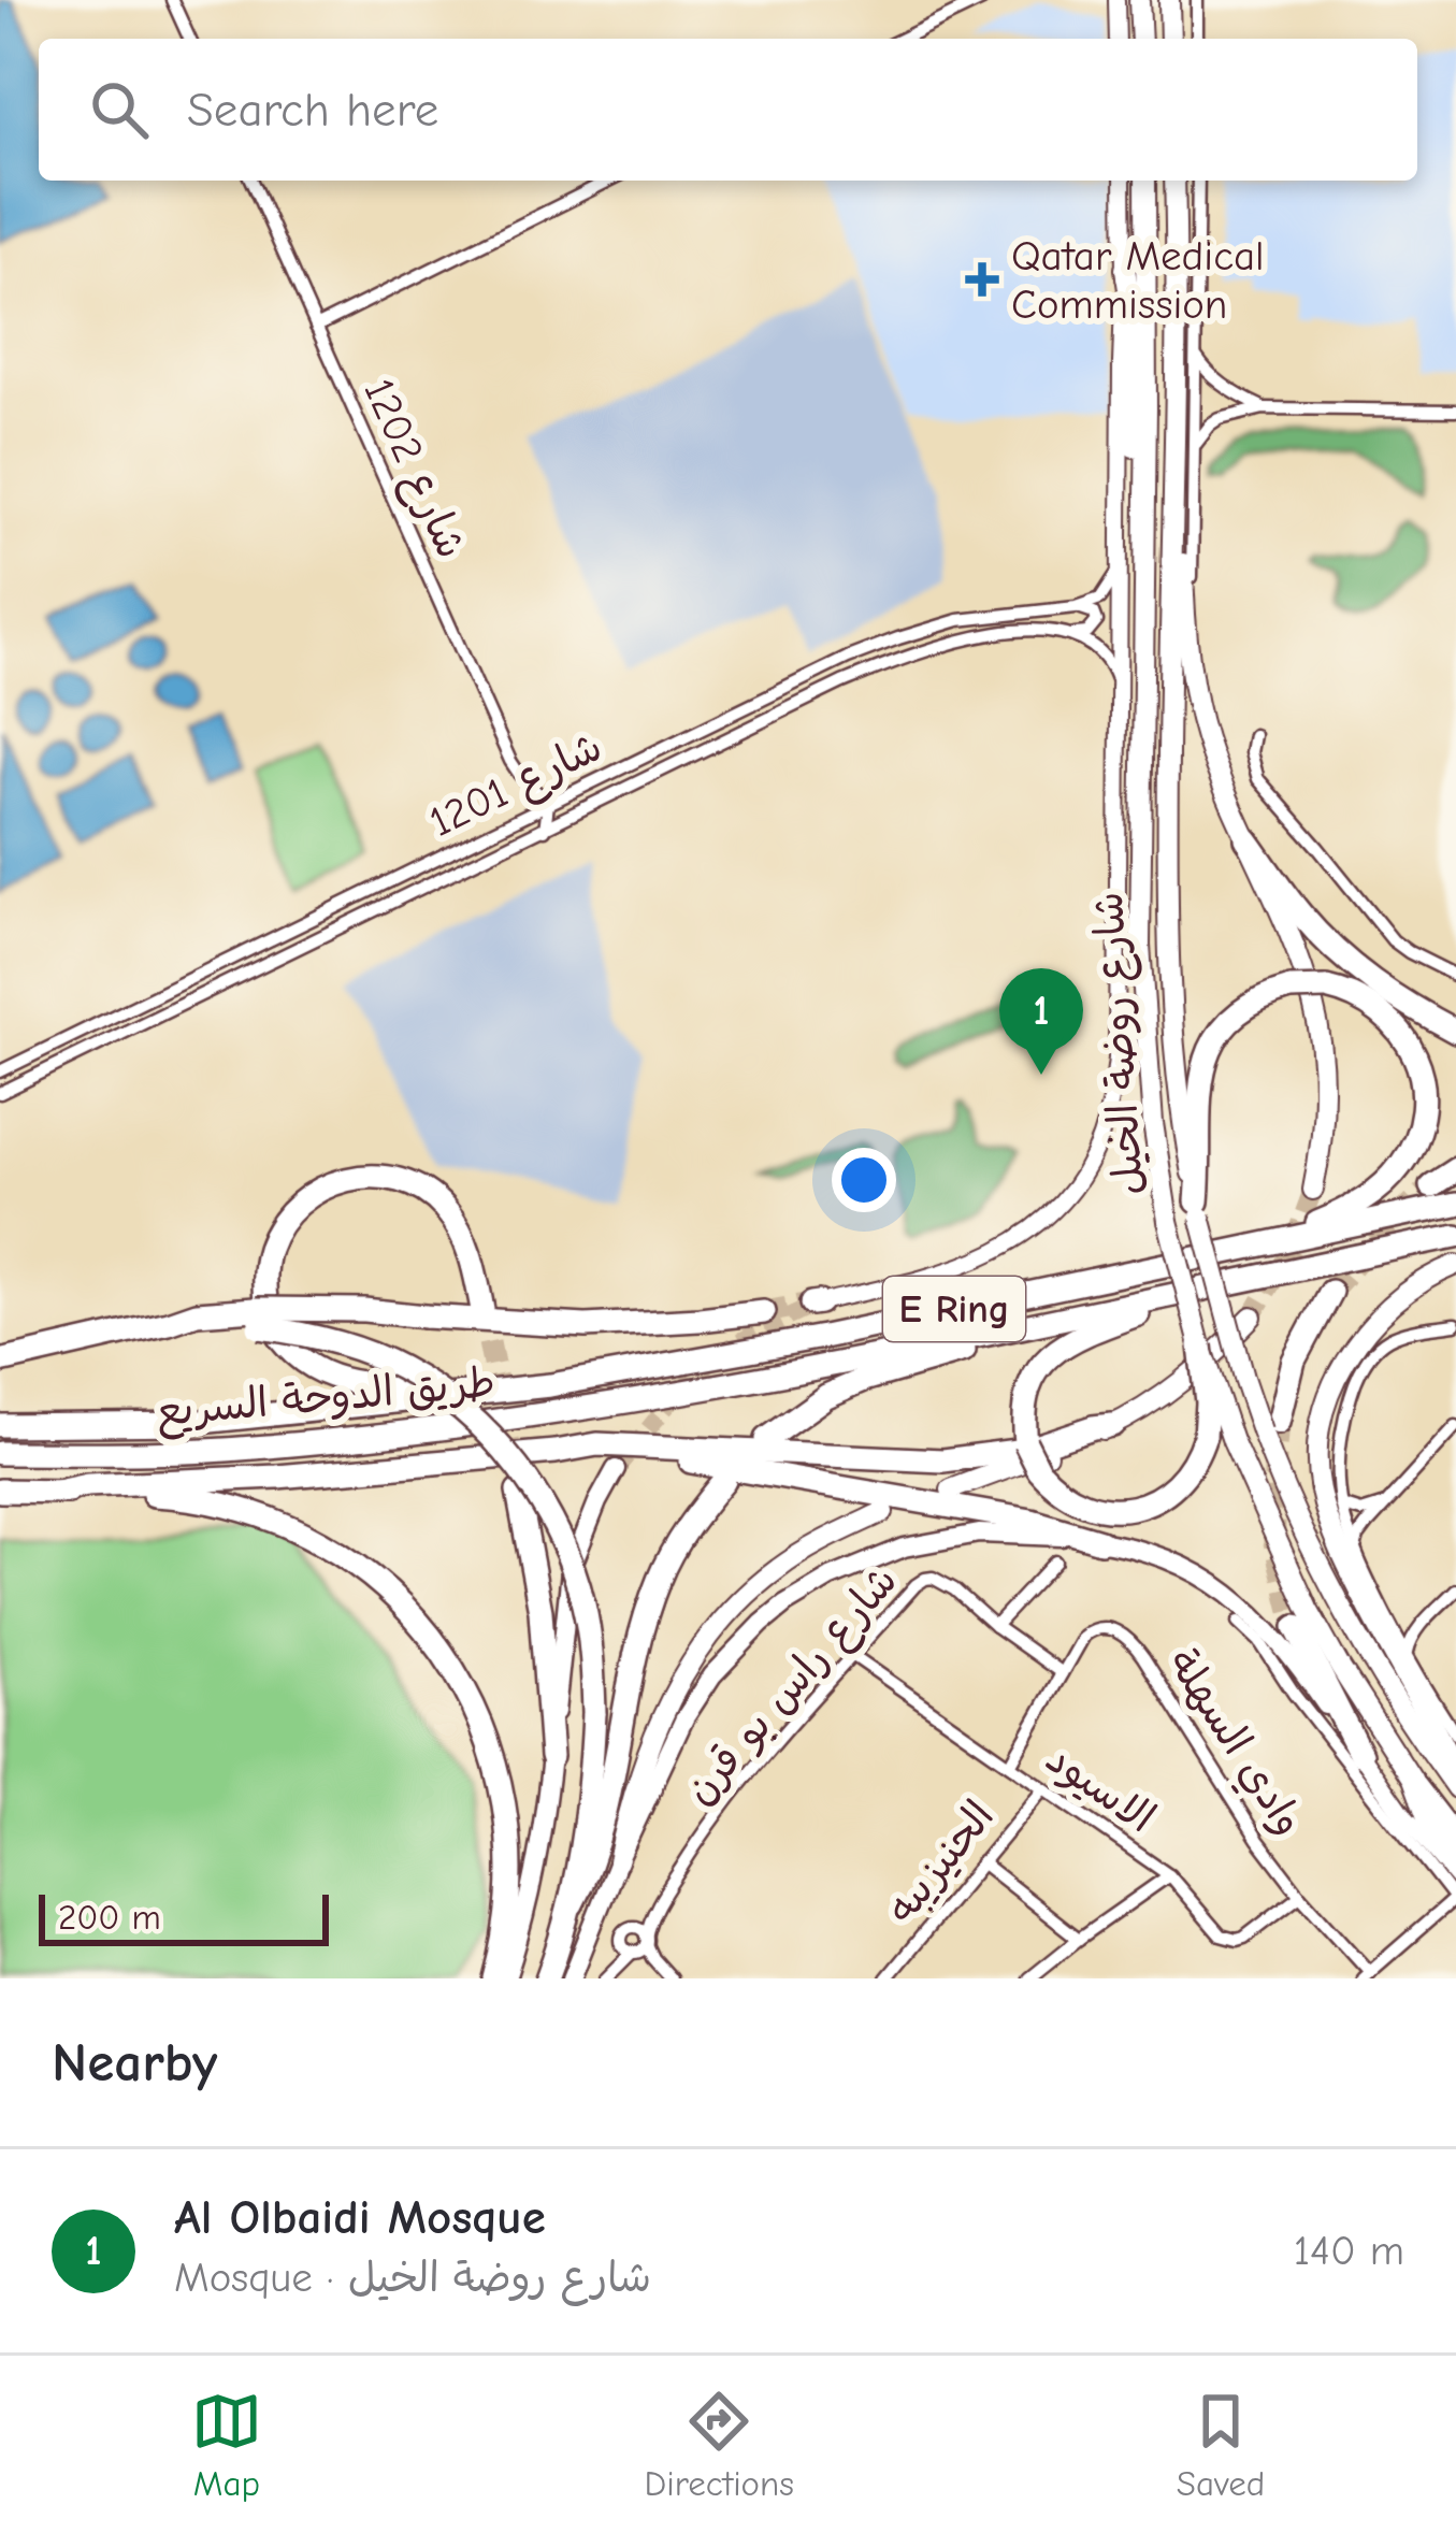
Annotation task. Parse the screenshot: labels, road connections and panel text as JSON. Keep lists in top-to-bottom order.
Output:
{
  "streets": {
    "highway": ["شارع روضة الخيل", "E Ring", "طريق الدوحة السريع"],
    "street": [
      "شارع 1202",
      "شارع 1201",
      "شارع راس بو قرن",
      "وادي السهلة",
      "الاسيود",
      "الحنيزيبه"
    ]
  },
  "crossings": [
    ["شارع 1202", "شارع 1201"],
    ["E Ring", "طريق الدوحة السريع"],
    ["شارع راس بو قرن", "وادي السهلة"],
    ["شارع راس بو قرن", "الاسيود"],
    ["وادي السهلة", "الاسيود"],
    ["الاسيود", "الحنيزيبه"]
  ],
  "places": {
    "health": ["Qatar Medical Commission"]
  },
  "scale_bar": "200 m",
  "page": {
    "search": "Search here",
    "pins": "1",
    "scale": "200 m",
    "heading": "Nearby",
    "list": [
      {
        "mark": "1",
        "name": "Al Olbaidi Mosque",
        "note": "Mosque · شارع روضة الخيل",
        "value": "140 m"
      }
    ],
    "nav": ["Map", "Directions", "Saved"]
  }
}
